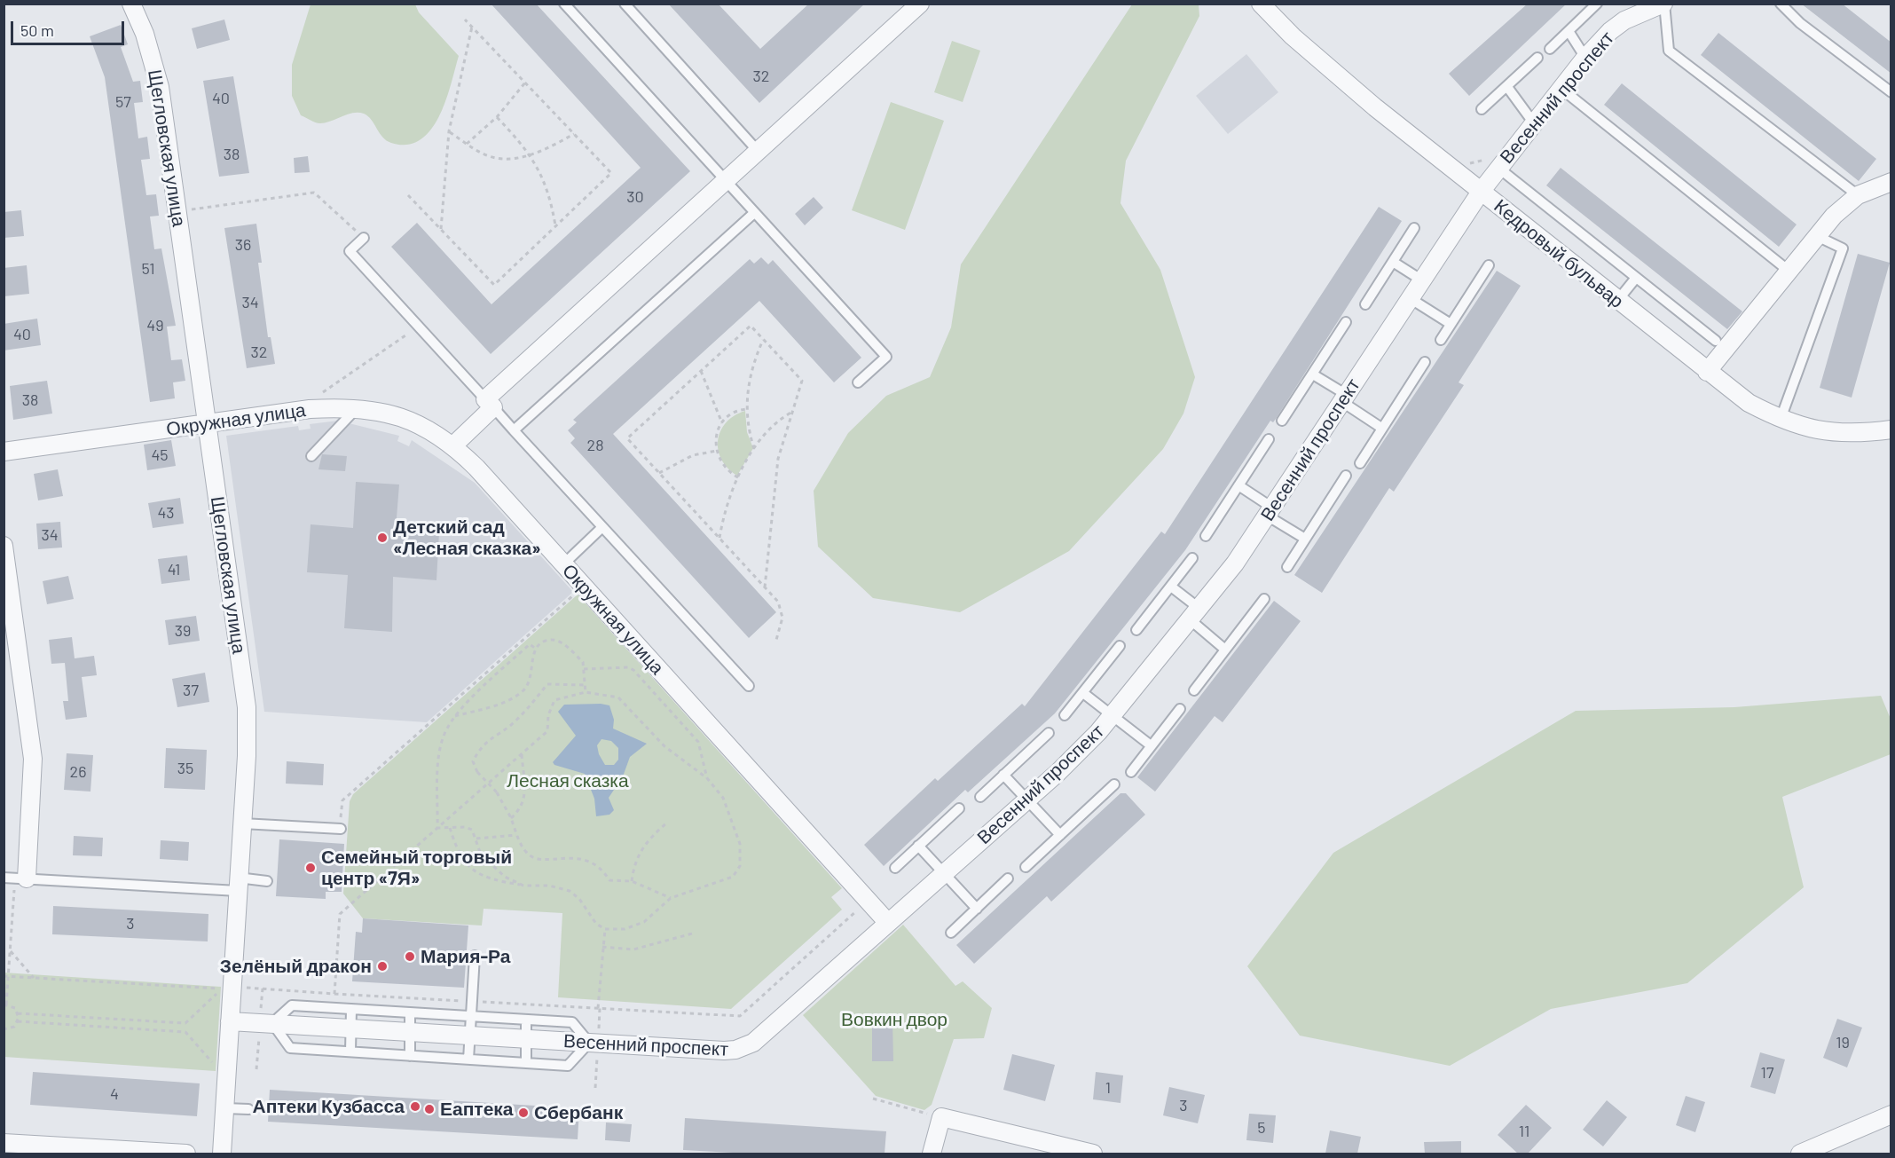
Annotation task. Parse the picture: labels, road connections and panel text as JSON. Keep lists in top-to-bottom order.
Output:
{
  "streets": {
    "street": [
      "Весенний проспект",
      "Щегловская улица",
      "Кедровый бульвар",
      "Окружная улица"
    ]
  },
  "crossings": [
    ["Весенний проспект", "Щегловская улица"],
    ["Весенний проспект", "Кедровый бульвар"],
    ["Весенний проспект", "Окружная улица"],
    ["Щегловская улица", "Окружная улица"]
  ],
  "parks": ["Лесная сказка", "Вовкин двор"],
  "places": [
    "Детский сад «Лесная сказка»",
    "Семейный торговый центр «7Я»",
    "Мария-Ра",
    "Зелёный дракон",
    "Аптеки Кузбасса",
    "Еаптека",
    "Сбербанк"
  ],
  "house_numbers": [
    "32",
    "40",
    "57",
    "38",
    "30",
    "36",
    "51",
    "34",
    "49",
    "40",
    "32",
    "38",
    "28",
    "45",
    "43",
    "34",
    "41",
    "39",
    "37",
    "35",
    "26",
    "3",
    "19",
    "17",
    "1",
    "4",
    "3",
    "5",
    "11"
  ],
  "scale_bar": "50 m"
}
